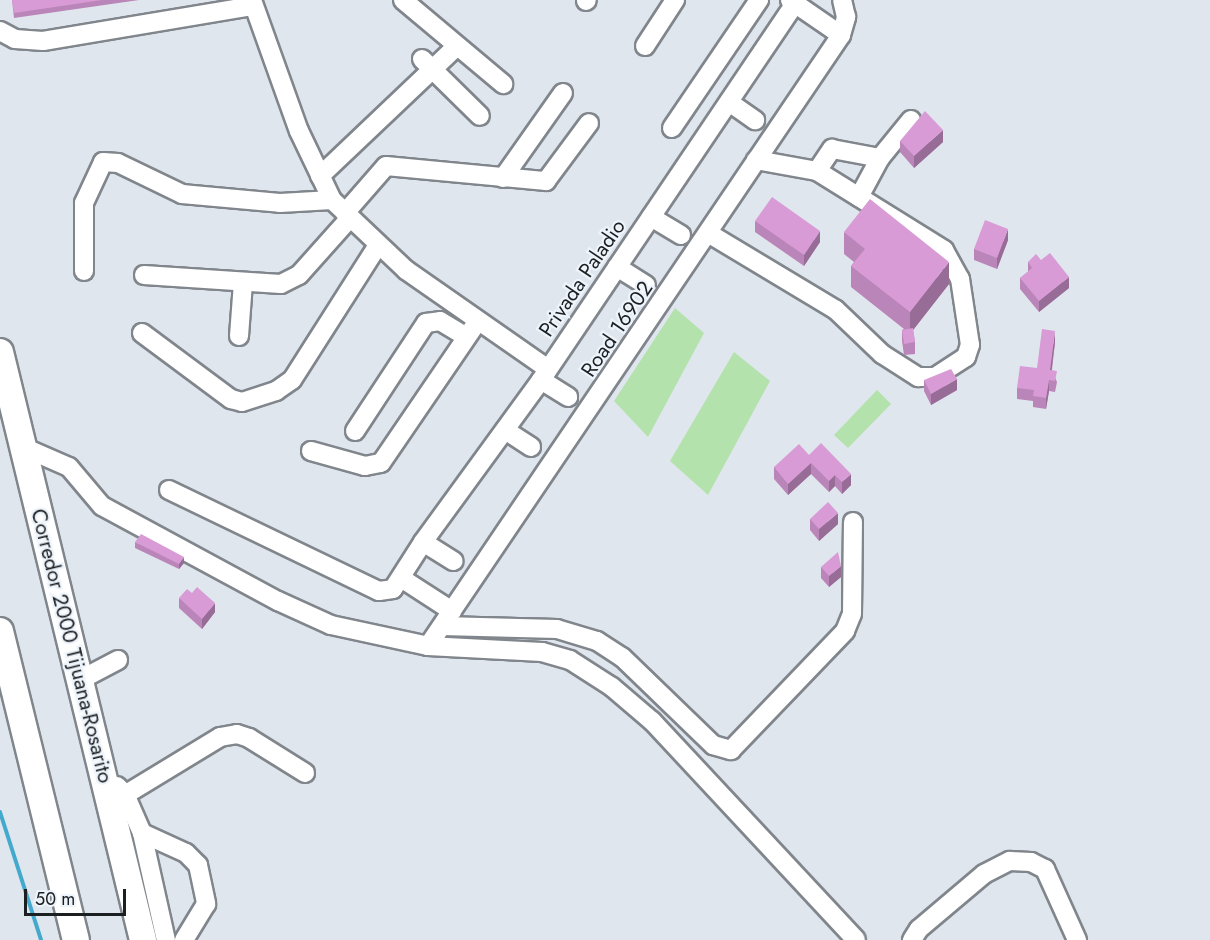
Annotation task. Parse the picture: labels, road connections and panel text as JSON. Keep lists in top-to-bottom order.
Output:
{
  "streets": {
    "highway": ["Corredor 2000 Tijuana-Rosarito"],
    "street": ["Privada Paladio", "Road 16902"]
  },
  "scale_bar": "50 m"
}
